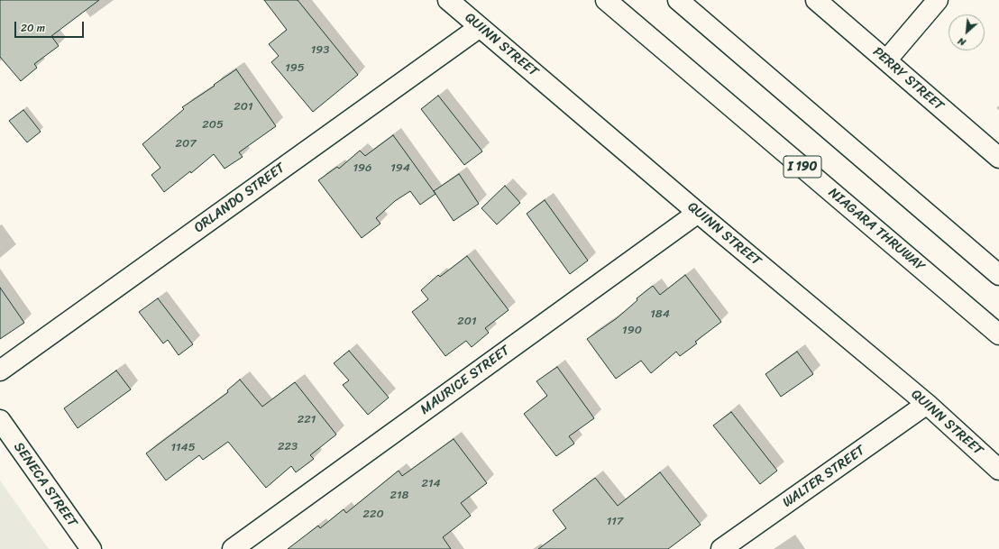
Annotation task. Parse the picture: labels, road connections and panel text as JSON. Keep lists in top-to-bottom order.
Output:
{
  "streets": {
    "main road": [
      "QUINN STREET",
      "PERRY STREET",
      "I 190",
      "ORLANDO STREET",
      "NIAGARA THRUWAY",
      "MAURICE STREET",
      "WALTER STREET",
      "SENECA STREET"
    ]
  },
  "crossings": [
    ["QUINN STREET", "ORLANDO STREET"],
    ["QUINN STREET", "MAURICE STREET"],
    ["QUINN STREET", "WALTER STREET"]
  ],
  "house_numbers": [
    "193",
    "195",
    "201",
    "205",
    "207",
    "196",
    "194",
    "184",
    "201",
    "190",
    "221",
    "223",
    "1145",
    "214",
    "218",
    "220",
    "117"
  ],
  "scale_bar": "20 m",
  "north": "bottom left"
}
